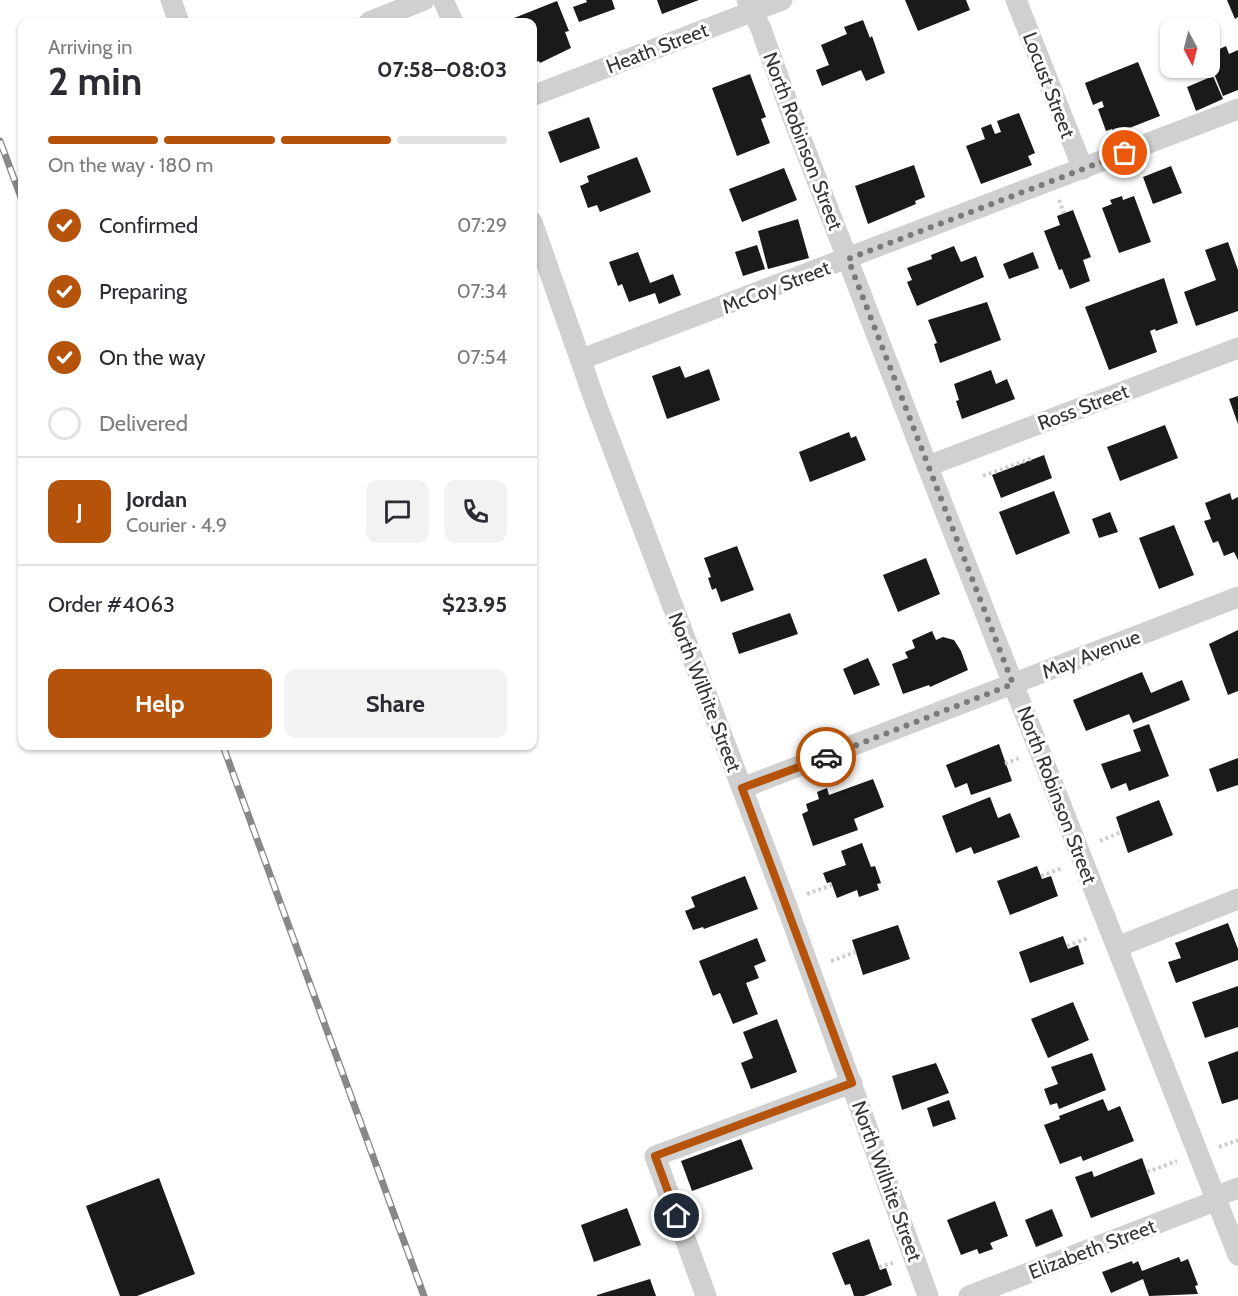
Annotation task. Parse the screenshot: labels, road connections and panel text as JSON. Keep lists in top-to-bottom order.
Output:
{
  "streets": {
    "street": [
      "Heath Street",
      "Locust Street",
      "North Robinson Street",
      "McCoy Street",
      "Ross Street",
      "May Avenue",
      "North Wilhite Street",
      "Elizabeth Street"
    ]
  },
  "crossings": [
    ["Heath Street", "North Robinson Street"],
    ["Locust Street", "McCoy Street"],
    ["North Robinson Street", "McCoy Street"],
    ["North Robinson Street", "Ross Street"],
    ["North Robinson Street", "May Avenue"],
    ["North Robinson Street", "Elizabeth Street"],
    ["McCoy Street", "North Wilhite Street"],
    ["May Avenue", "North Wilhite Street"]
  ],
  "north": "bottom",
  "page": {
    "heading": ["2 min", "Arriving in", "07:58–08:03"],
    "panel": [
      "Jordan",
      "Courier · 4.9",
      "Order #4063",
      "$23.95"
    ],
    "bar": "On the way · 180 m",
    "list": [
      ["Confirmed", "07:29"],
      ["Preparing", "07:34"],
      ["On the way", "07:54"],
      "Delivered"
    ],
    "round": "J",
    "buttons": ["Help", "Share"]
  }
}
